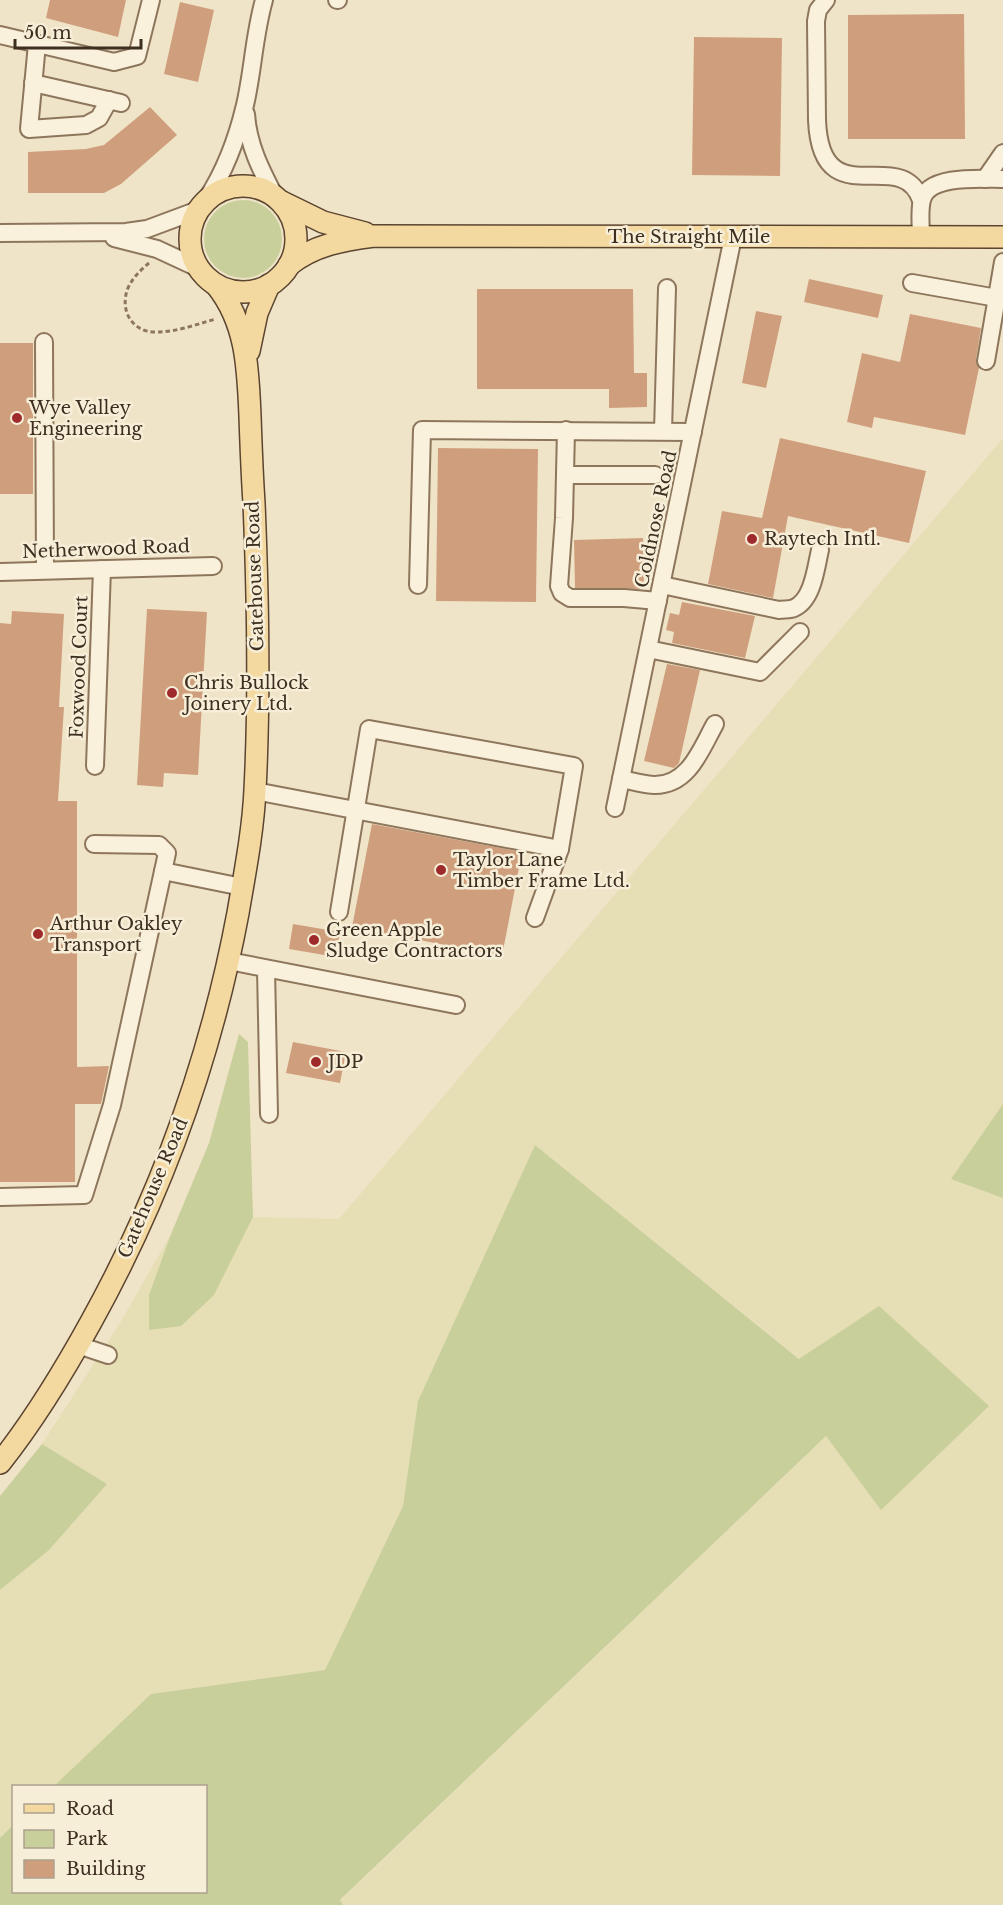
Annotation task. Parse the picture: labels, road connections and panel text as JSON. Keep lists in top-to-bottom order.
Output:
{
  "streets": {
    "main road": ["The Straight Mile", "Gatehouse Road"],
    "street": ["Coldnose Road", "Netherwood Road", "Foxwood Court"]
  },
  "crossings": [
    ["The Straight Mile", "Coldnose Road"],
    ["The Straight Mile", "Gatehouse Road"],
    ["Netherwood Road", "Foxwood Court"]
  ],
  "places": [
    "Wye Valley Engineering",
    "Raytech Intl.",
    "Chris Bullock Joinery Ltd.",
    "Taylor Lane Timber Frame Ltd.",
    "Arthur Oakley Transport",
    "Green Apple Sludge Contractors",
    "JDP"
  ],
  "legend": ["Road", "Park", "Building"],
  "scale_bar": "50 m"
}
